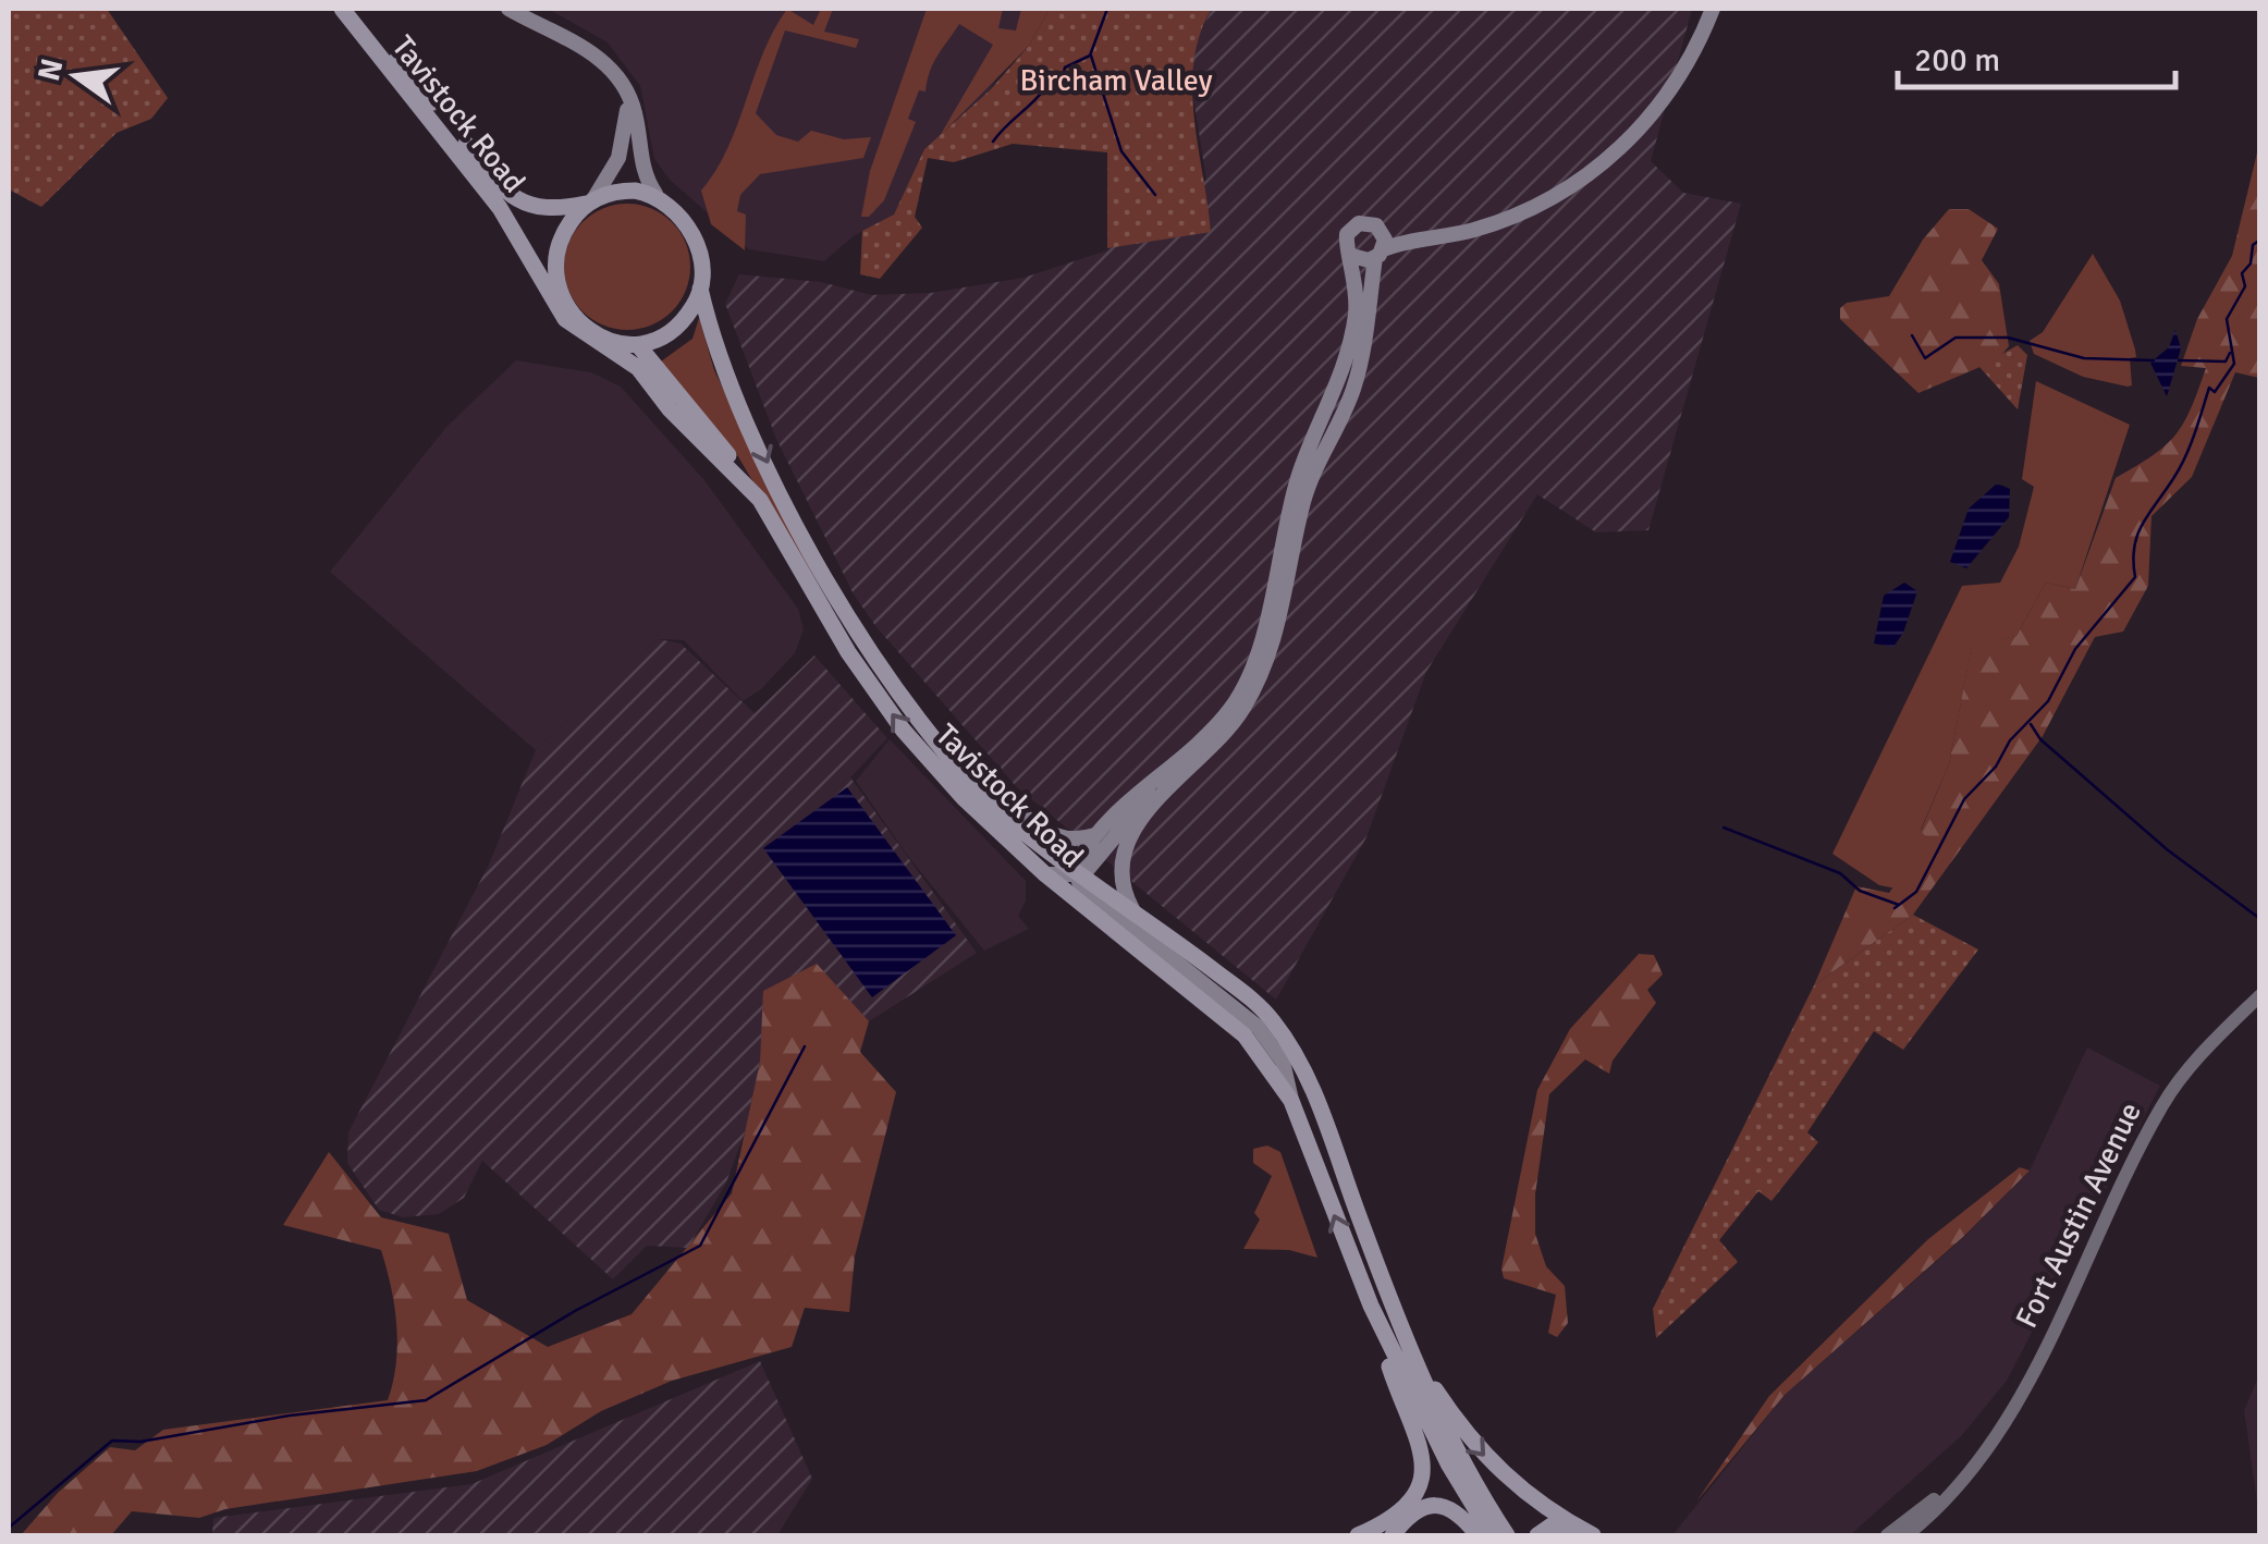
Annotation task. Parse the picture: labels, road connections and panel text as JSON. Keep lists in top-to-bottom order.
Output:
{
  "streets": {
    "highway": ["Tavistock Road"],
    "main road": ["Fort Austin Avenue"]
  },
  "parks": ["Bircham Valley"],
  "scale_bar": "200 m",
  "north": "left"
}
